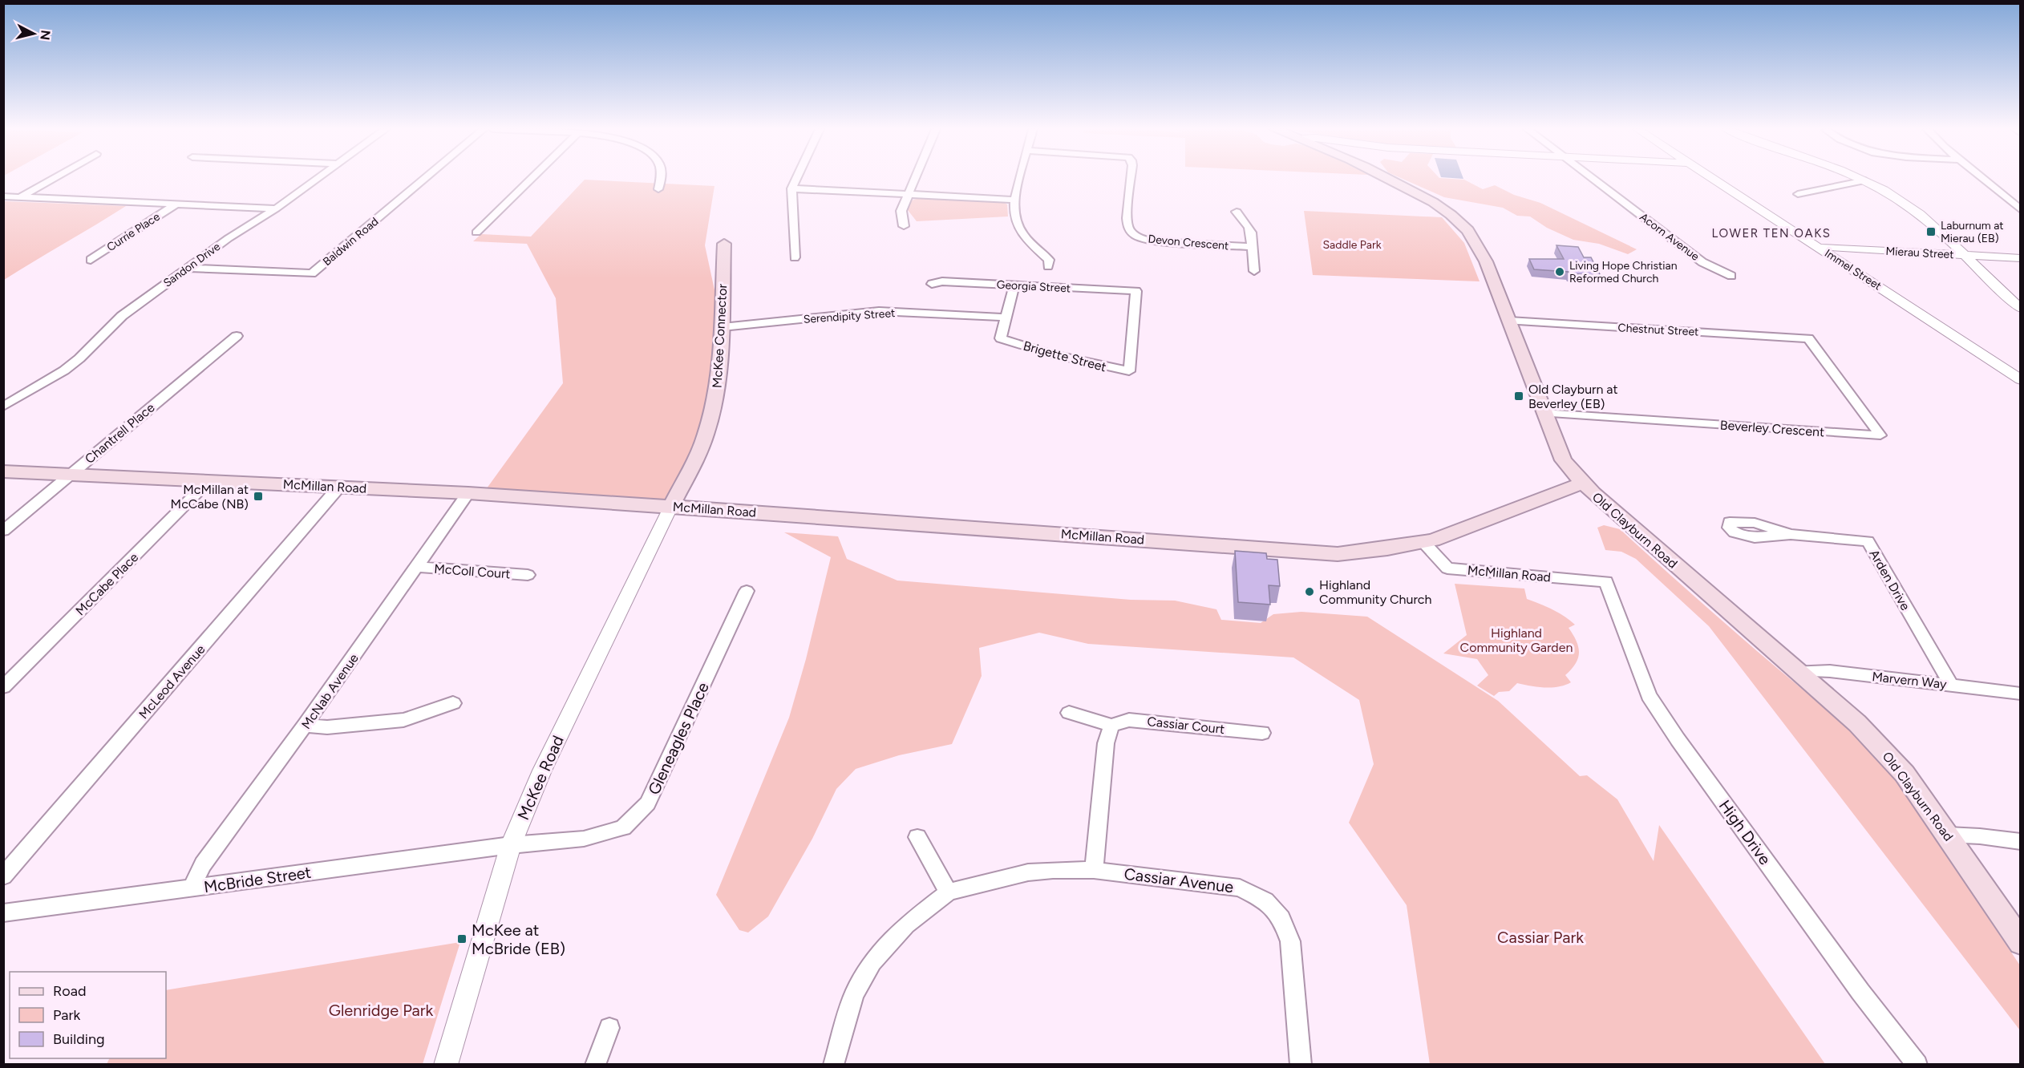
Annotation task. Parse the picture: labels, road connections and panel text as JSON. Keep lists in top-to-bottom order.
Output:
{
  "streets": {
    "main road": ["McKee Connector", "McMillan Road", "Old Clayburn Road"],
    "street": [
      "Currie Place",
      "Acorn Avenue",
      "Baldwin Road",
      "Devon Crescent",
      "Mierau Street",
      "Sandon Drive",
      "Immel Street",
      "Georgia Street",
      "Serendipity Street",
      "Chestnut Street",
      "Brigette Street",
      "Beverley Crescent",
      "Chantrell Place",
      "McColl Court",
      "Arden Drive",
      "McCabe Place",
      "Marvern Way",
      "McLeod Avenue",
      "McNab Avenue",
      "Cassiar Court",
      "Gleneagles Place",
      "McKee Road",
      "High Drive",
      "McBride Street",
      "Cassiar Avenue"
    ]
  },
  "crossings": [
    ["Baldwin Road", "Sandon Drive"],
    ["Mierau Street", "Immel Street"],
    ["Georgia Street", "Brigette Street"],
    ["Serendipity Street", "McKee Connector"],
    ["Serendipity Street", "Brigette Street"],
    ["Chestnut Street", "Beverley Crescent"],
    ["Chestnut Street", "Old Clayburn Road"],
    ["McKee Connector", "McMillan Road"],
    ["McKee Connector", "McKee Road"],
    ["Beverley Crescent", "Old Clayburn Road"],
    ["Chantrell Place", "McMillan Road"],
    ["McMillan Road", "Old Clayburn Road"],
    ["McMillan Road", "McCabe Place"],
    ["McMillan Road", "McLeod Avenue"],
    ["McMillan Road", "McNab Avenue"],
    ["McMillan Road", "McKee Road"],
    ["McMillan Road", "High Drive"],
    ["Old Clayburn Road", "Marvern Way"],
    ["McColl Court", "McNab Avenue"],
    ["Arden Drive", "Marvern Way"],
    ["McNab Avenue", "McBride Street"],
    ["Gleneagles Place", "McKee Road"],
    ["Gleneagles Place", "McBride Street"],
    ["McKee Road", "McBride Street"]
  ],
  "districts": ["LOWER TEN OAKS"],
  "parks": [
    "Saddle Park",
    "Highland Community Garden",
    "Cassiar Park",
    "Glenridge Park"
  ],
  "places": {
    "transit": [
      "Laburnum at Mierau (EB)",
      "Old Clayburn at Beverley (EB)",
      "McMillan at McCabe (NB)",
      "McKee at McBride (EB)"
    ],
    "other": ["Living Hope Christian Reformed Church", "Highland Community Church"]
  },
  "legend": ["Road", "Park", "Building"],
  "north": "right"
}
